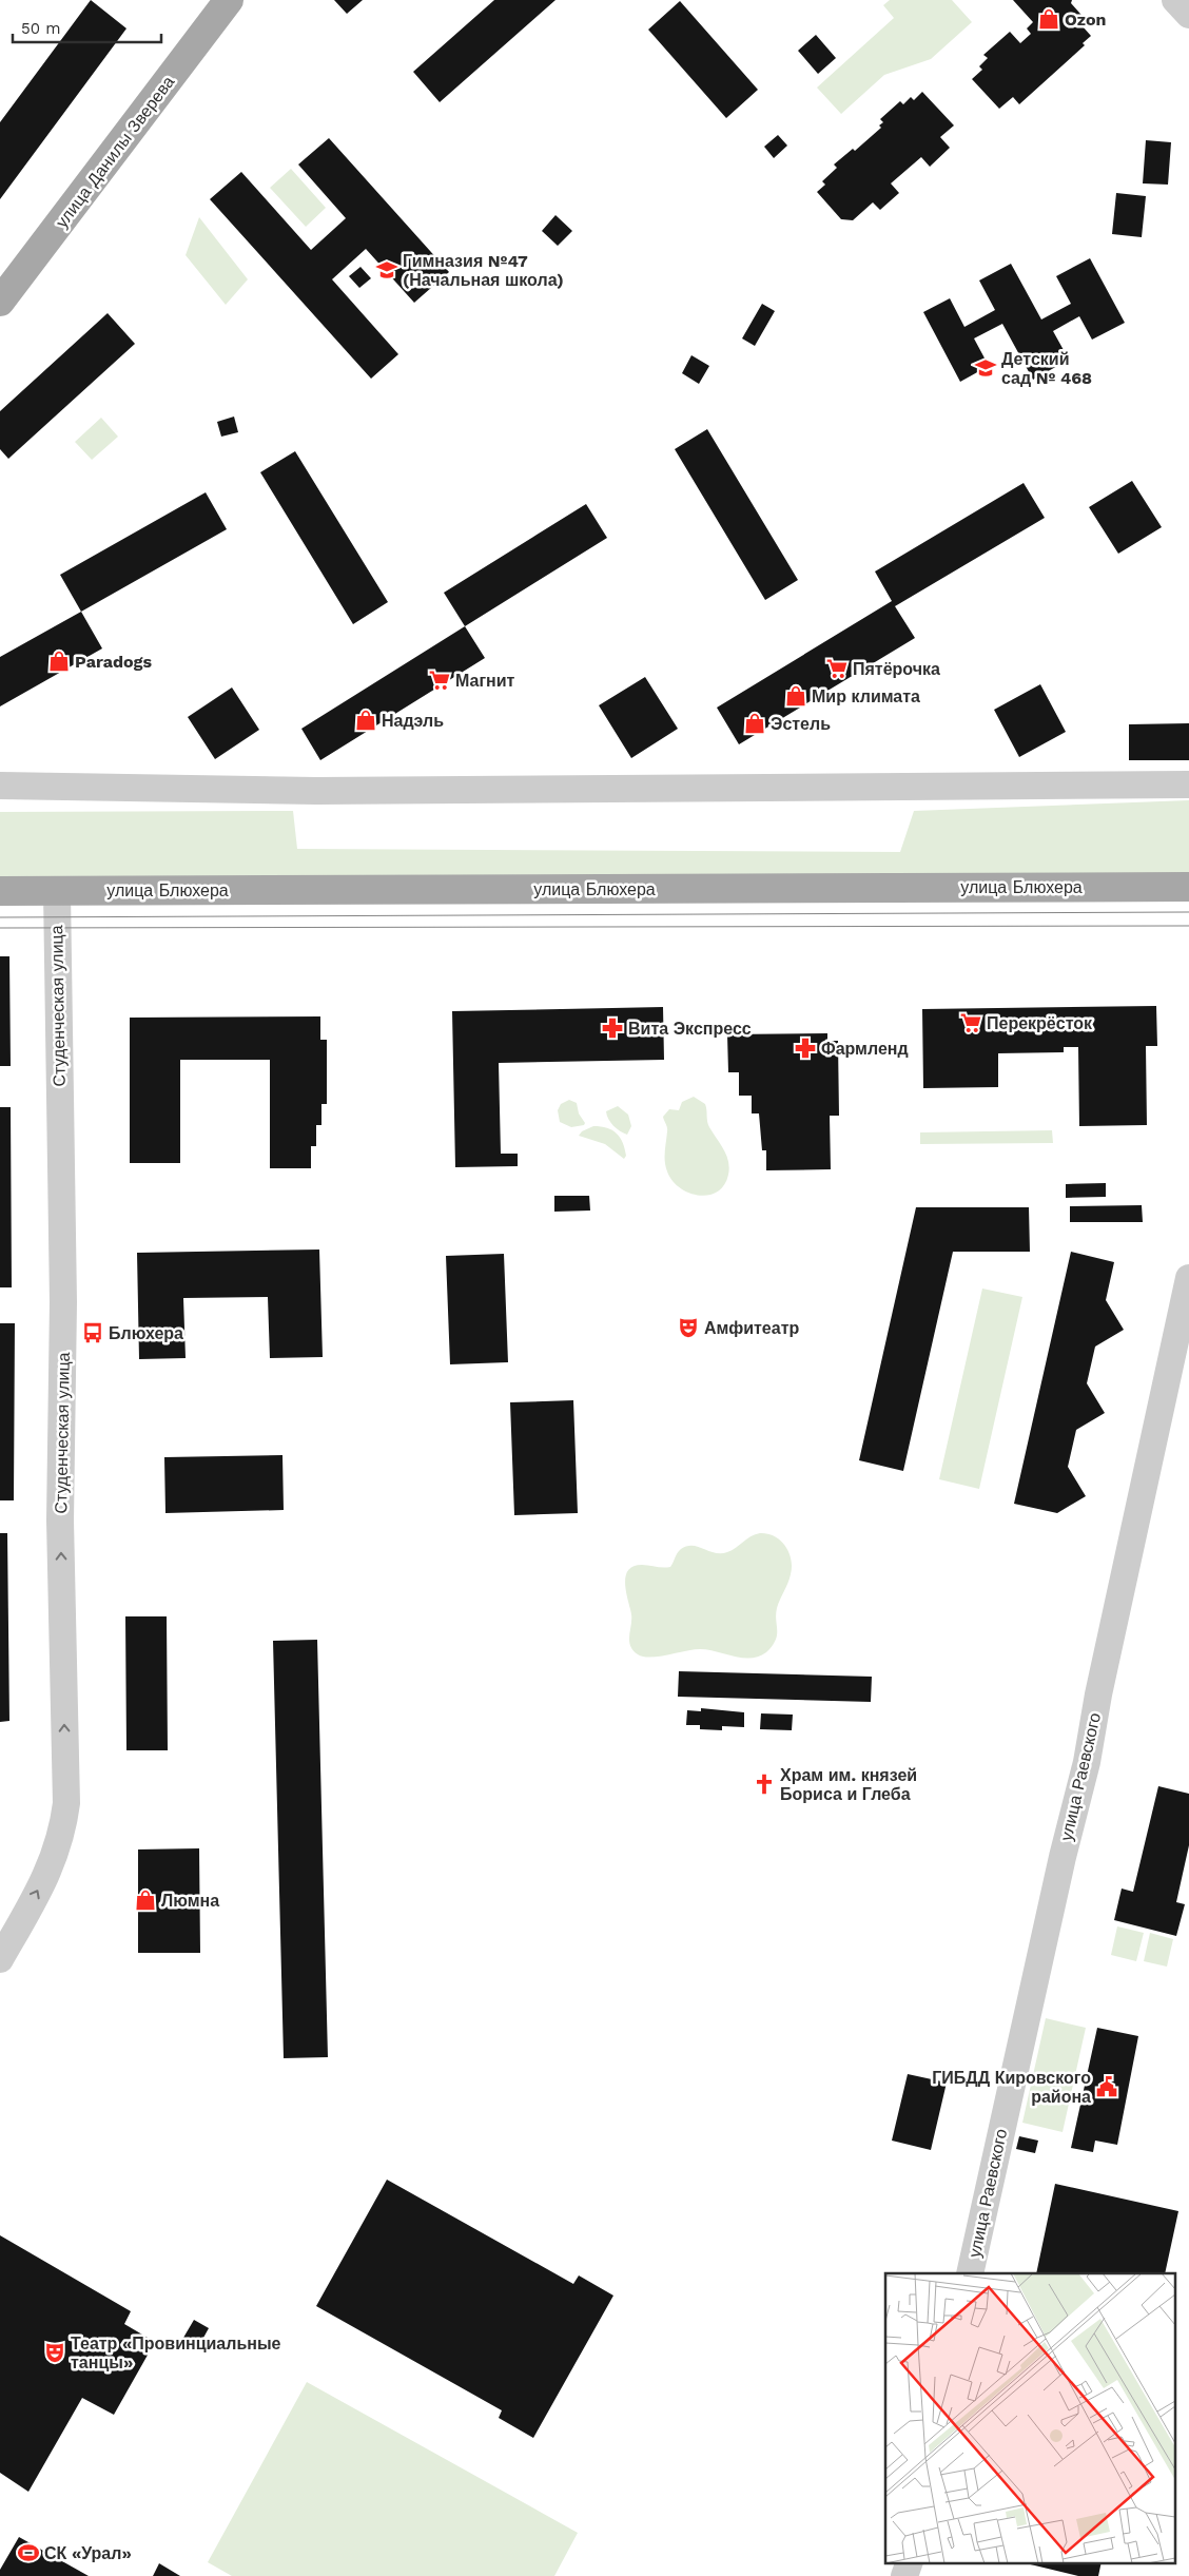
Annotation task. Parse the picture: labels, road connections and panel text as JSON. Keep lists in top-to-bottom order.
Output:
{
  "streets": {
    "main road": ["улица Данилы Зверева", "улица Блюхера"],
    "street": ["Студенческая улица", "улица Раевского"]
  },
  "crossings": [
    ["улица Блюхера", "Студенческая улица"]
  ],
  "one_way": ["Студенческая улица"],
  "places": {
    "shop": [
      "Ozon",
      "Paradogs",
      "Мир климата",
      "Надэль",
      "Эстель",
      "Люмна"
    ],
    "school or university": ["Гимназия №47 (Начальная школа)", "Детский сад № 468"],
    "supermarket": ["Пятёрочка", "Магнит", "Перекрёсток"],
    "pharmacy": ["Вита Экспресс", "Фармленд"],
    "theatre": ["Амфитеатр", "Театр «Провинциальные танцы»"],
    "bus stop": ["Блюхера"],
    "church": ["Храм им. князей Бориса и Глеба"],
    "public building": ["ГИБДД Кировского района"],
    "sports": ["СК «Урал»"]
  },
  "scale_bar": "50 m"
}
